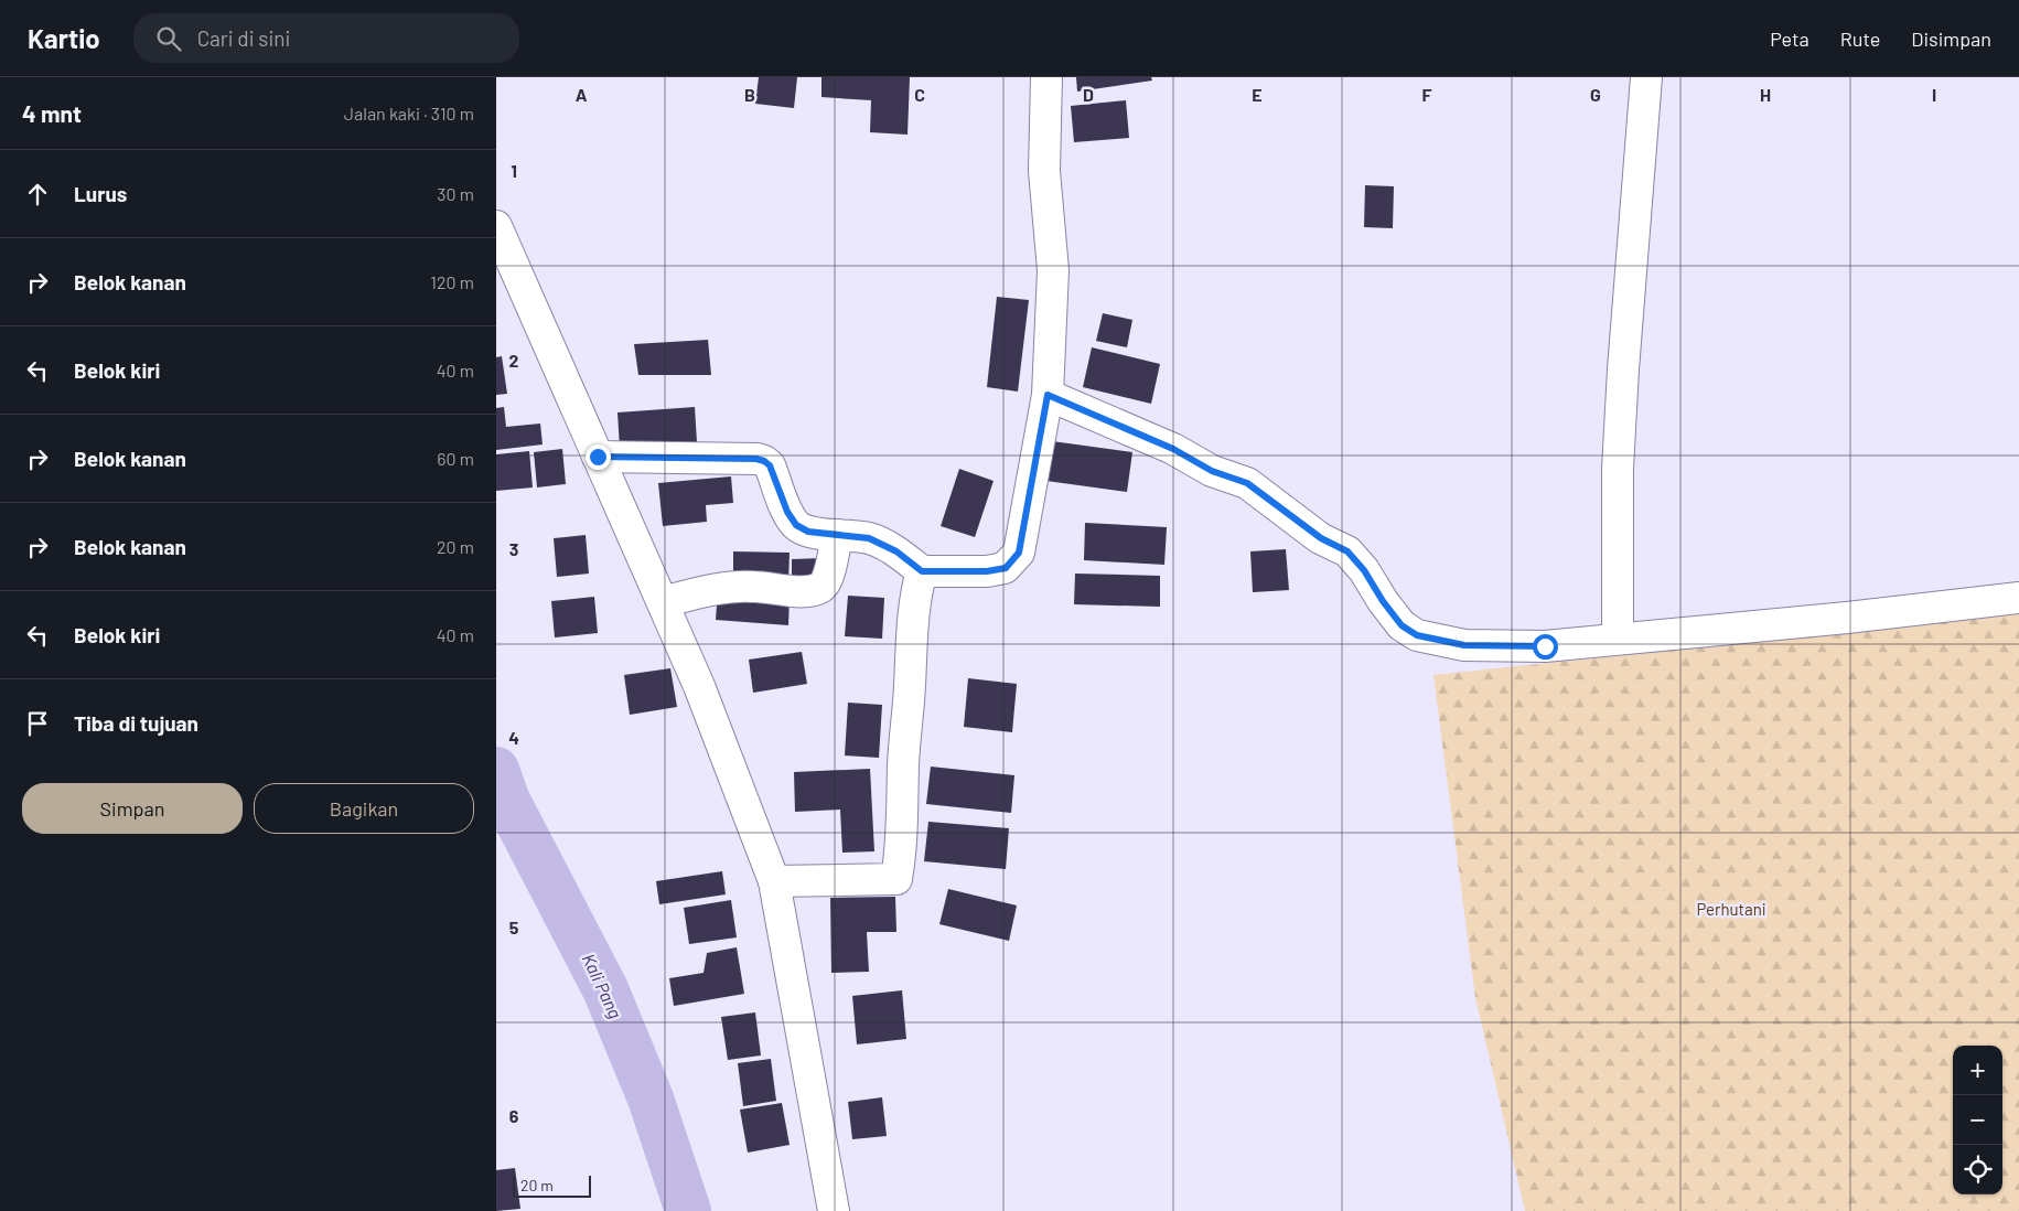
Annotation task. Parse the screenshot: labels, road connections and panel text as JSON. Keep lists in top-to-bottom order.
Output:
{
  "water": ["Kali Pang"],
  "parks": ["Perhutani"],
  "scale_bar": "20 m",
  "page": {
    "header": "Kartio",
    "search": "Cari di sini",
    "nav": ["Peta", "Rute", "Disimpan"],
    "heading": ["4 mnt", "Jalan kaki · 310 m"],
    "list": [
      ["Lurus", "30 m"],
      ["Belok kanan", "120 m"],
      ["Belok kiri", "40 m"],
      ["Belok kanan", "60 m"],
      ["Belok kanan", "20 m"],
      ["Belok kiri", "40 m"],
      "Tiba di tujuan"
    ],
    "buttons": ["Simpan", "Bagikan"],
    "map_buttons": ["+", "−"],
    "scale": "20 m"
  },
  "grid": {
    "columns": [
      "A",
      "B",
      "C",
      "D",
      "E",
      "F",
      "G",
      "H",
      "I"
    ],
    "rows": [
      "1",
      "2",
      "3",
      "4",
      "5",
      "6"
    ]
  }
}
